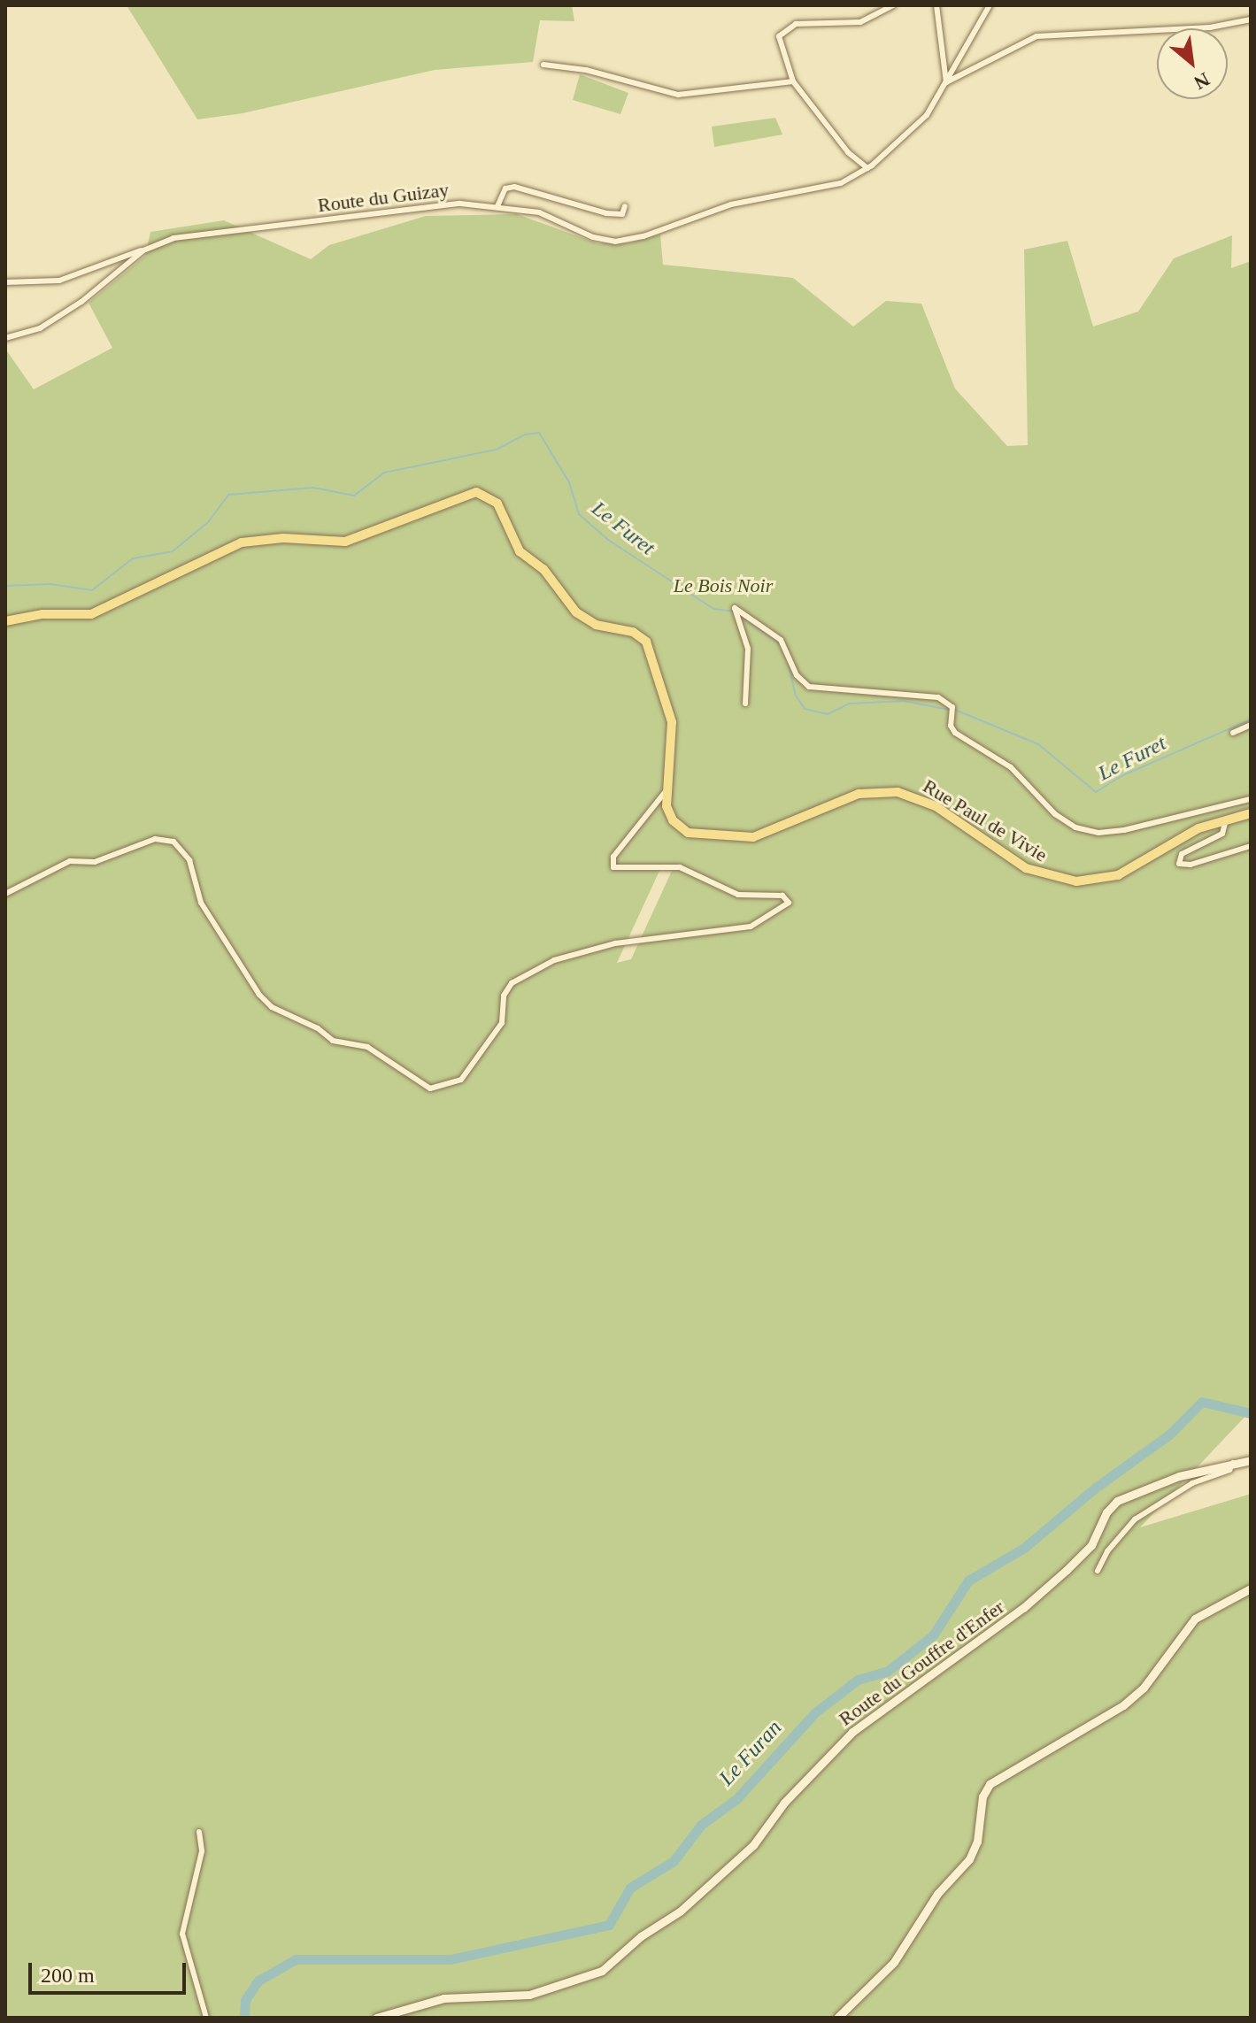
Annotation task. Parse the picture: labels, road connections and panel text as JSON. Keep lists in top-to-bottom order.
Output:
{
  "streets": {
    "main road": ["Rue Paul de Vivie"],
    "street": ["Route du Guizay", "Route du Gouffre d'Enfer"]
  },
  "water": ["Le Furet", "Le Furan"],
  "parks": ["Le Bois Noir"],
  "scale_bar": "200 m",
  "north": "bottom right"
}
